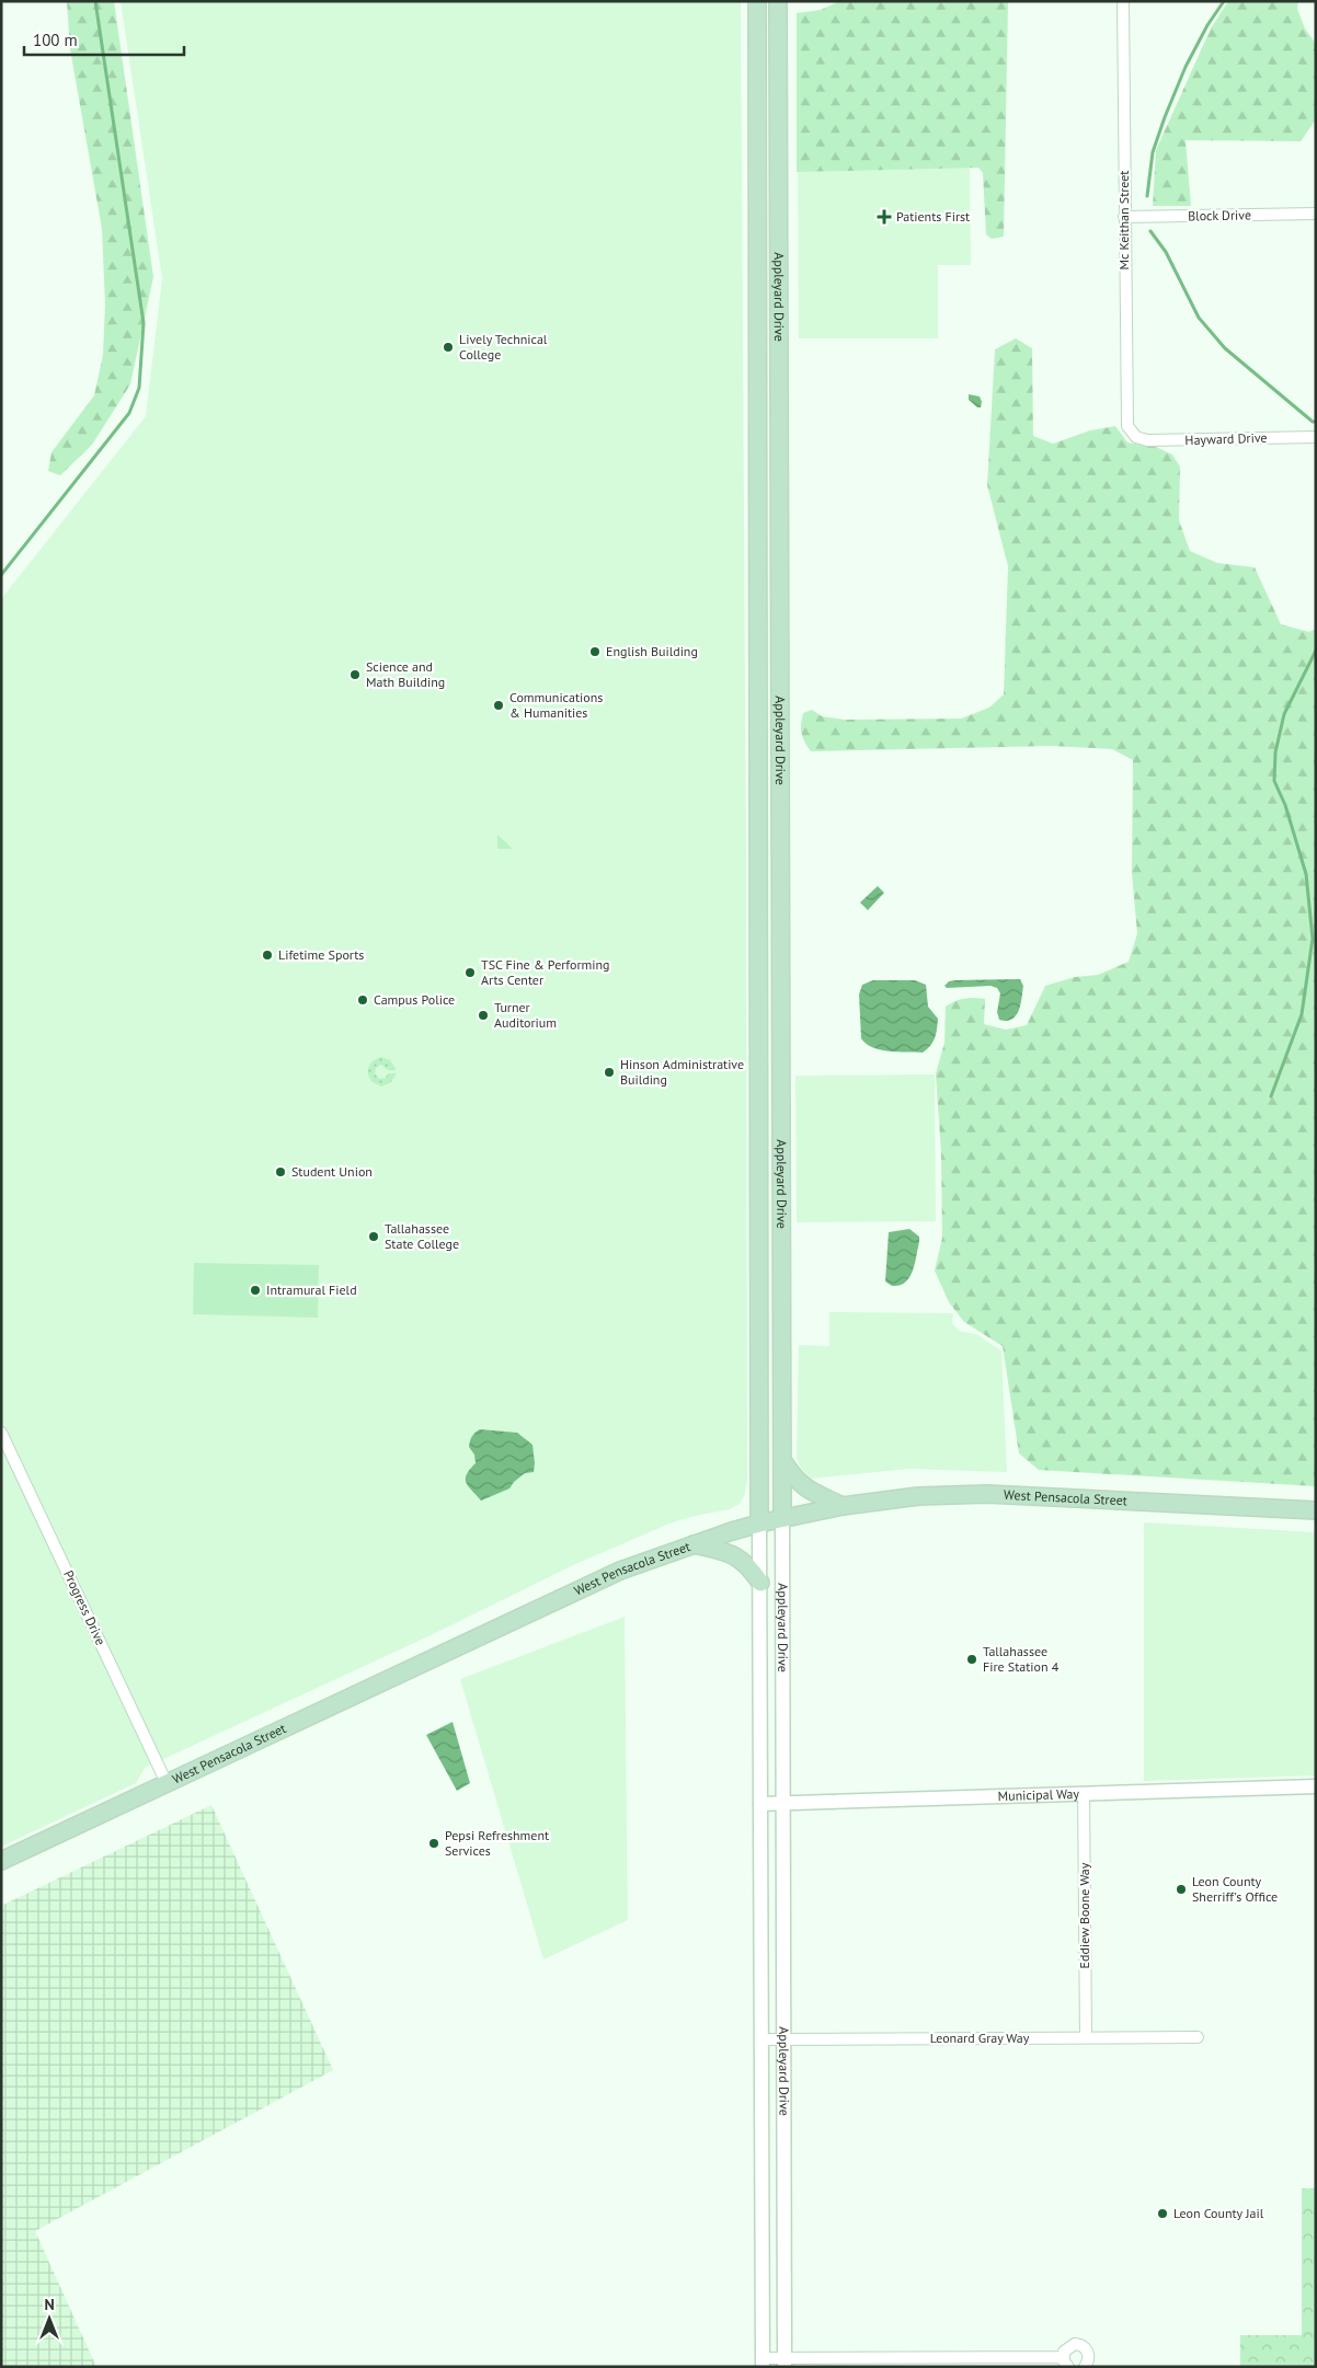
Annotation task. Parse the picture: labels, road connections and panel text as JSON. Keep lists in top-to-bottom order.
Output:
{
  "streets": {
    "main road": ["Appleyard Drive", "West Pensacola Street"],
    "street": [
      "Block Drive",
      "Mc Keithan Street",
      "Hayward Drive",
      "Progress Drive",
      "Municipal Way",
      "Eddiew Boone Way",
      "Leonard Gray Way"
    ]
  },
  "crossings": [
    ["Block Drive", "Mc Keithan Street"],
    ["Mc Keithan Street", "Hayward Drive"],
    ["Appleyard Drive", "West Pensacola Street"],
    ["Appleyard Drive", "Municipal Way"],
    ["Appleyard Drive", "Leonard Gray Way"],
    ["West Pensacola Street", "Progress Drive"],
    ["Municipal Way", "Eddiew Boone Way"],
    ["Eddiew Boone Way", "Leonard Gray Way"]
  ],
  "places": {
    "health": ["Patients First"],
    "other": [
      "Lively Technical College",
      "English Building",
      "Science and Math Building",
      "Communications & Humanities",
      "Lifetime Sports",
      "TSC Fine & Performing Arts Center",
      "Campus Police",
      "Turner Auditorium",
      "Hinson Administrative Building",
      "Student Union",
      "Tallahassee State College",
      "Intramural Field",
      "Tallahassee Fire Station 4",
      "Pepsi Refreshment Services",
      "Leon County Sherriff's Office",
      "Leon County Jail"
    ]
  },
  "scale_bar": "100 m",
  "north": "top"
}
